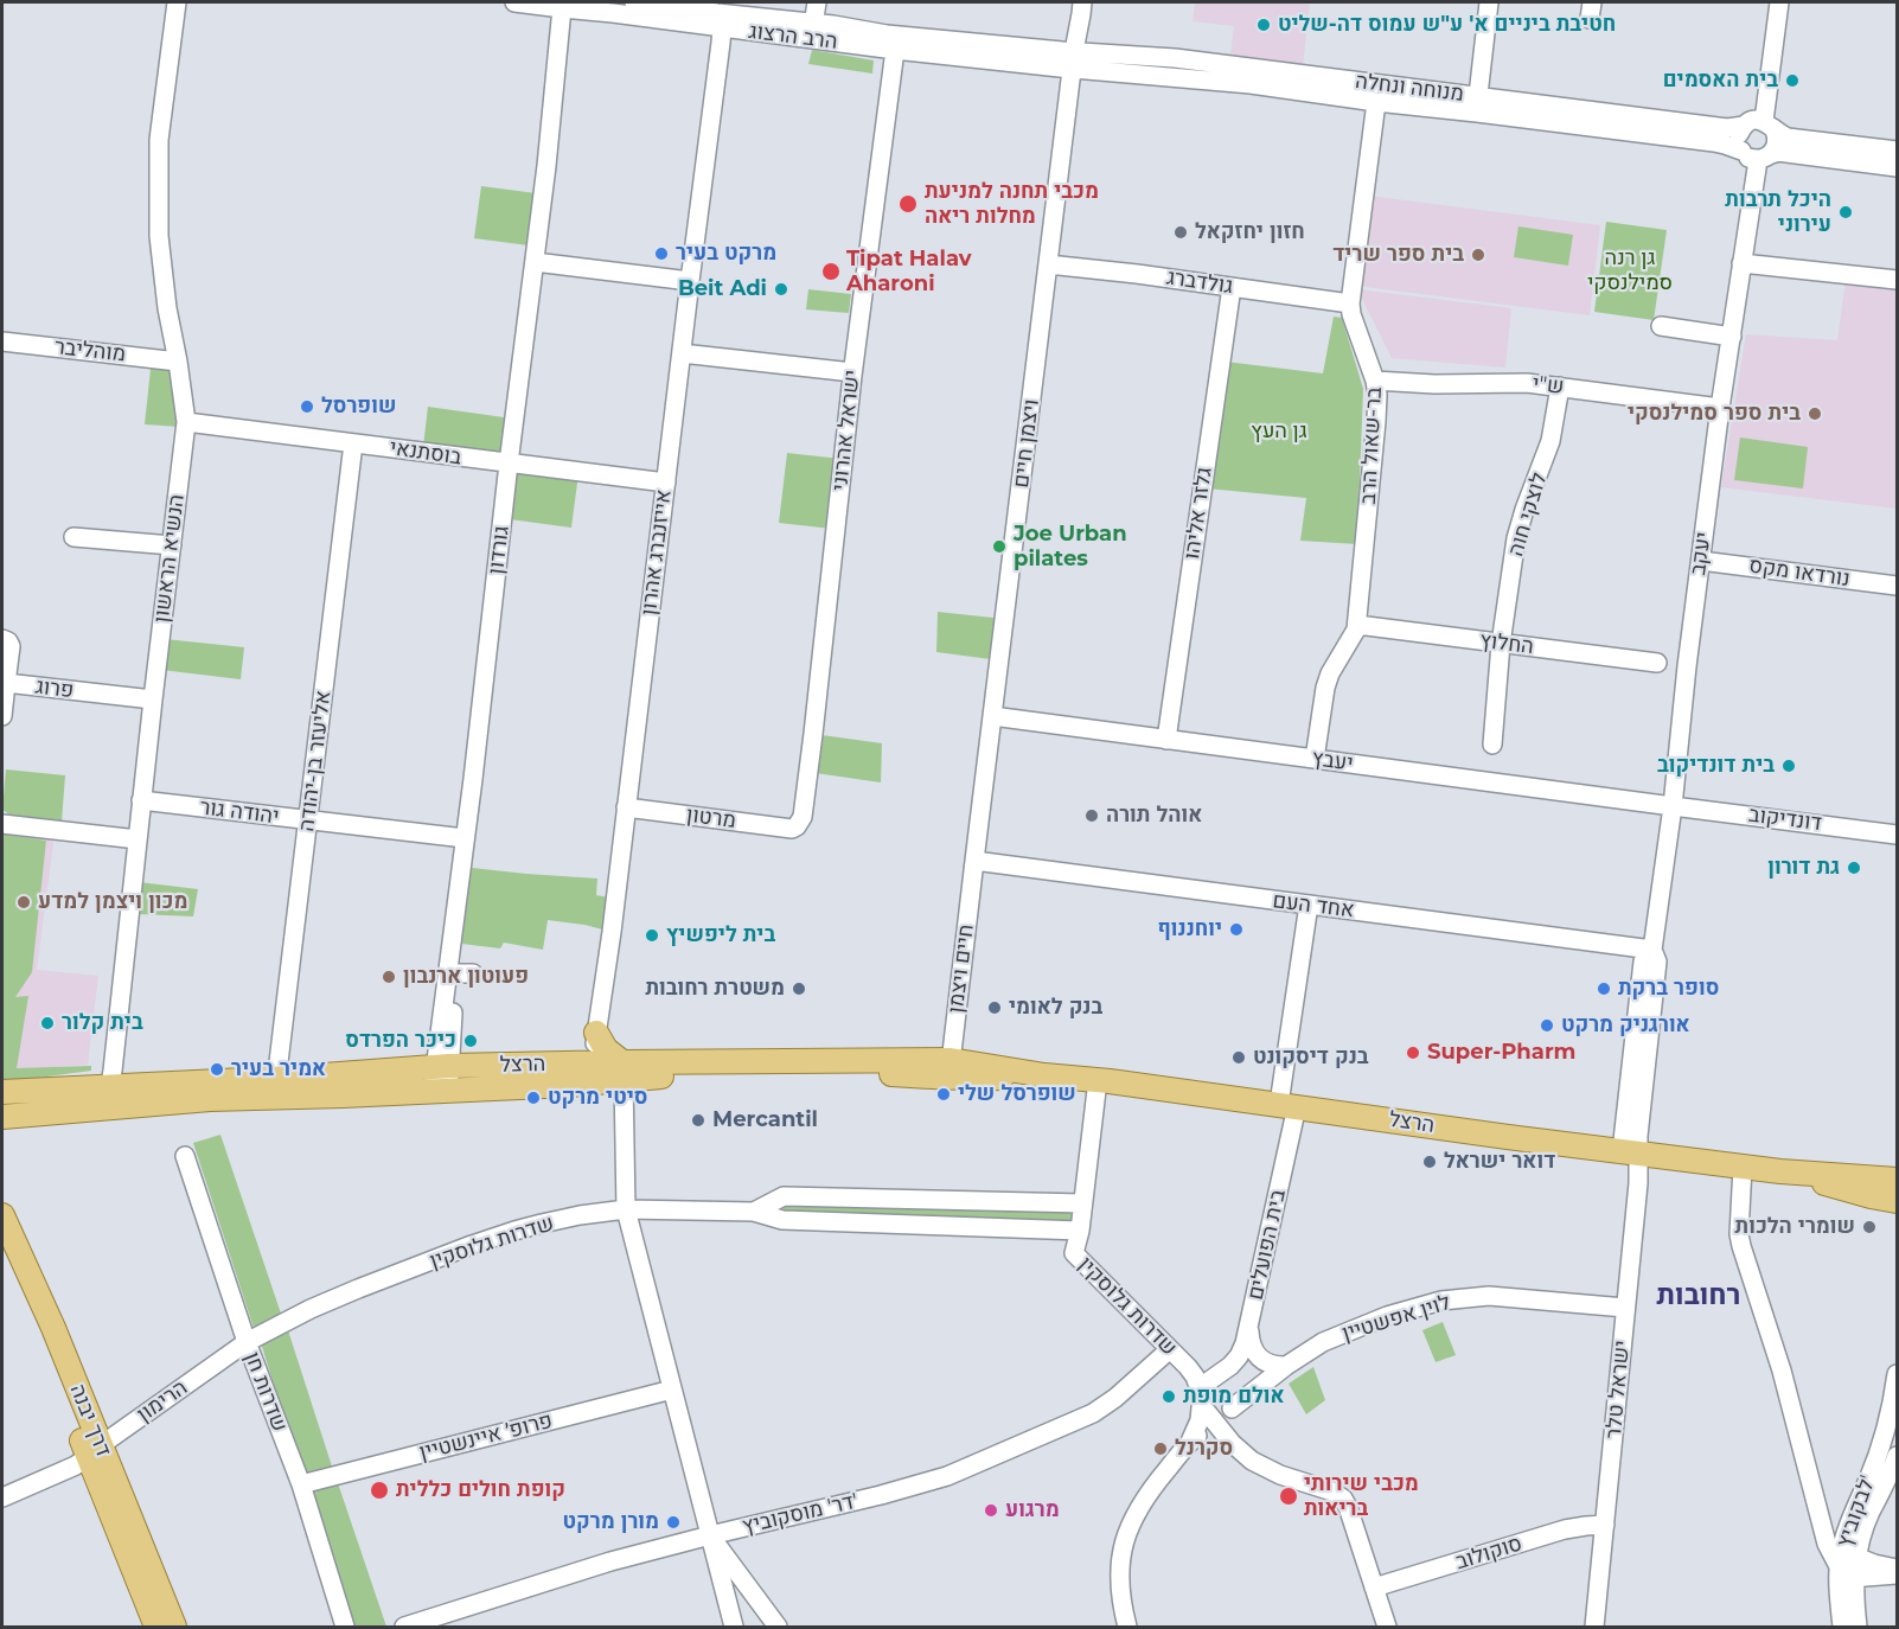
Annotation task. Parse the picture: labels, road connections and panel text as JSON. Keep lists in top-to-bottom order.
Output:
{
  "streets": {
    "main road": ["הרצל", "דרך יבנה"],
    "street": [
      "הרב הרצוג",
      "מנוחה ונחלה",
      "גולדברג",
      "מוהליבר",
      "ש\"י",
      "ישראל אהרוני",
      "ויצמן חיים",
      "בר-שאול הרב",
      "בוסתנאי",
      "גלזר אליהו",
      "לוצקי חוה",
      "גורדון",
      "אייזנברג אהרון",
      "יעקב",
      "הנשיא הראשון",
      "נורדאו מקס",
      "החלוץ",
      "פרוג",
      "אליעזר בן-יהודה",
      "יעבץ",
      "יהודה גור",
      "מרטון",
      "דונדיקוב",
      "אחד העם",
      "חיים ויצמן",
      "שדרות גלוסקין",
      "בית הפועלים",
      "לוין אפשטיין",
      "ישראל טלר",
      "שדרות חן",
      "הרימון",
      "פרופ׳ איינשטיין",
      "לבקוביץ'",
      "דר' מוסקוביץ'",
      "סוקולוב"
    ]
  },
  "crossings": [
    ["הרב הרצוג", "מנוחה ונחלה"],
    ["הרב הרצוג", "ישראל אהרוני"],
    ["הרב הרצוג", "ויצמן חיים"],
    ["הרב הרצוג", "גורדון"],
    ["הרב הרצוג", "אייזנברג אהרון"],
    ["מנוחה ונחלה", "ויצמן חיים"],
    ["מנוחה ונחלה", "בר-שאול הרב"],
    ["מנוחה ונחלה", "יעקב"],
    ["גולדברג", "ויצמן חיים"],
    ["גולדברג", "בר-שאול הרב"],
    ["גולדברג", "גלזר אליהו"],
    ["מוהליבר", "הנשיא הראשון"],
    ["ש\"י", "בר-שאול הרב"],
    ["ש\"י", "לוצקי חוה"],
    ["ש\"י", "יעקב"],
    ["ישראל אהרוני", "מרטון"],
    ["ויצמן חיים", "יעבץ"],
    ["ויצמן חיים", "אחד העם"],
    ["ויצמן חיים", "חיים ויצמן"],
    ["בר-שאול הרב", "החלוץ"],
    ["בר-שאול הרב", "יעבץ"],
    ["בוסתנאי", "גורדון"],
    ["בוסתנאי", "אייזנברג אהרון"],
    ["בוסתנאי", "הנשיא הראשון"],
    ["בוסתנאי", "אליעזר בן-יהודה"],
    ["גלזר אליהו", "יעבץ"],
    ["לוצקי חוה", "החלוץ"],
    ["גורדון", "יהודה גור"],
    ["גורדון", "הרצל"],
    ["אייזנברג אהרון", "מרטון"],
    ["אייזנברג אהרון", "הרצל"],
    ["יעקב", "נורדאו מקס"],
    ["יעקב", "יעבץ"],
    ["יעקב", "דונדיקוב"],
    ["יעקב", "אחד העם"],
    ["יעקב", "הרצל"],
    ["יעקב", "ישראל טלר"],
    ["הנשיא הראשון", "פרוג"],
    ["הנשיא הראשון", "יהודה גור"],
    ["הנשיא הראשון", "הרצל"],
    ["אליעזר בן-יהודה", "יהודה גור"],
    ["אליעזר בן-יהודה", "הרצל"],
    ["יעבץ", "דונדיקוב"],
    ["אחד העם", "חיים ויצמן"],
    ["אחד העם", "בית הפועלים"],
    ["חיים ויצמן", "הרצל"],
    ["הרצל", "בית הפועלים"],
    ["הרצל", "ישראל טלר"],
    ["שדרות גלוסקין", "בית הפועלים"],
    ["שדרות גלוסקין", "לוין אפשטיין"],
    ["שדרות גלוסקין", "שדרות חן"],
    ["שדרות גלוסקין", "הרימון"],
    ["שדרות גלוסקין", "דר' מוסקוביץ'"],
    ["שדרות גלוסקין", "סוקולוב"],
    ["בית הפועלים", "לוין אפשטיין"],
    ["לוין אפשטיין", "ישראל טלר"],
    ["ישראל טלר", "סוקולוב"],
    ["שדרות חן", "הרימון"],
    ["שדרות חן", "פרופ׳ איינשטיין"],
    ["הרימון", "דרך יבנה"]
  ],
  "districts": ["רחובות"],
  "parks": ["גן רנה סמילנסקי", "גן העץ"],
  "places": [
    "חטיבת ביניים א' ע\"ש עמוס דה-שליט",
    "בית האסמים",
    "מכבי תחנה למניעת מחלות ריאה",
    "היכל תרבות עירוני",
    "חזון יחזקאל",
    "מרקט בעיר",
    "בית ספר שריד",
    "Tipat Halav Aharoni",
    "Beit Adi",
    "שופרסל",
    "בית ספר סמילנסקי",
    "Joe Urban pilates",
    "בית דונדיקוב",
    "אוהל תורה",
    "גת דורון",
    "מכון ויצמן למדע",
    "יוחננוף",
    "בית ליפשיץ",
    "פעוטון ארנבון",
    "משטרת רחובות",
    "סופר ברקת",
    "בנק לאומי",
    "בית קלור",
    "אורגניק מרקט",
    "כיכר הפרדס",
    "Super-Pharm",
    "בנק דיסקונט",
    "אמיר בעיר",
    "שופרסל שלי",
    "סיטי מרקט",
    "Mercantil",
    "דואר ישראל",
    "שומרי הלכות",
    "אולם מופת",
    "סקרנל",
    "קופת חולים כללית",
    "מכבי שירותי בריאות",
    "מרגוע",
    "מורן מרקט"
  ]
}
